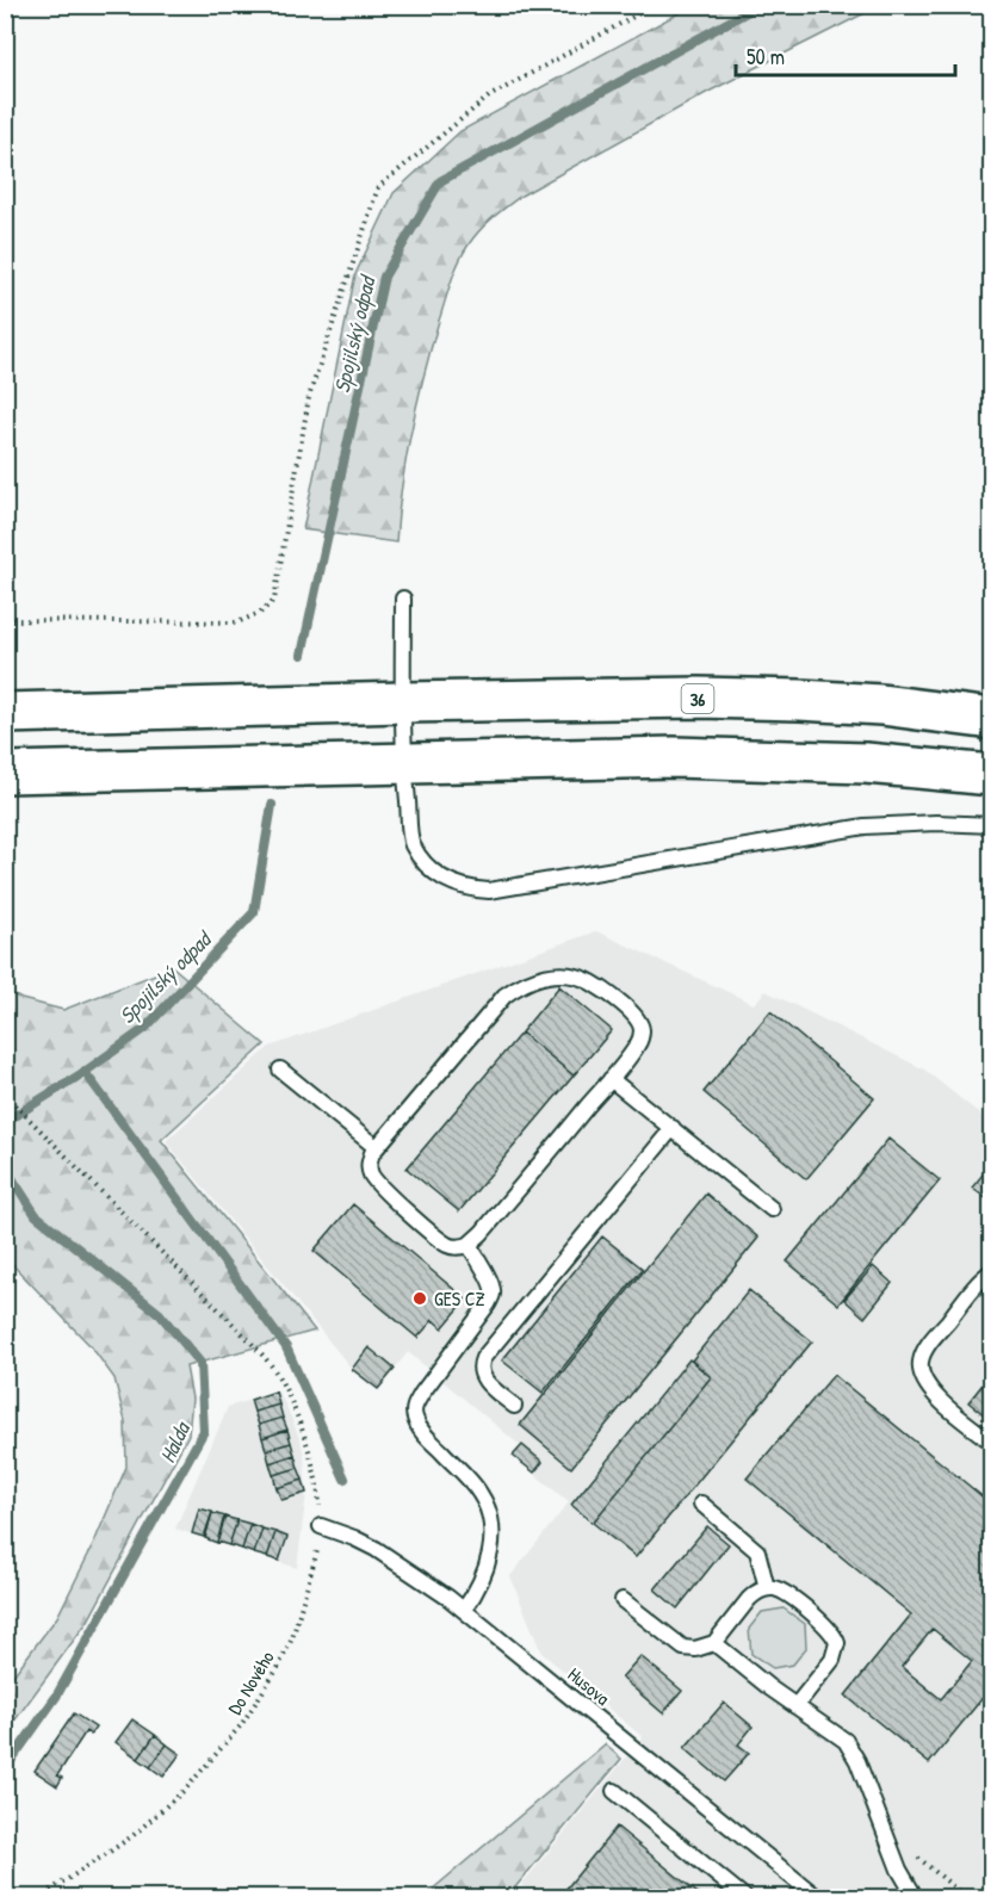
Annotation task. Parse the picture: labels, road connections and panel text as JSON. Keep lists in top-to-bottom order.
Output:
{
  "streets": {
    "main road": ["36"],
    "lane": ["Husova"],
    "path": ["Do Nového"]
  },
  "crossings": [
    ["Do Nového", "Husova"]
  ],
  "water": ["Spojilský odpad", "Halda"],
  "places": ["GES CZ"],
  "scale_bar": "50 m"
}
